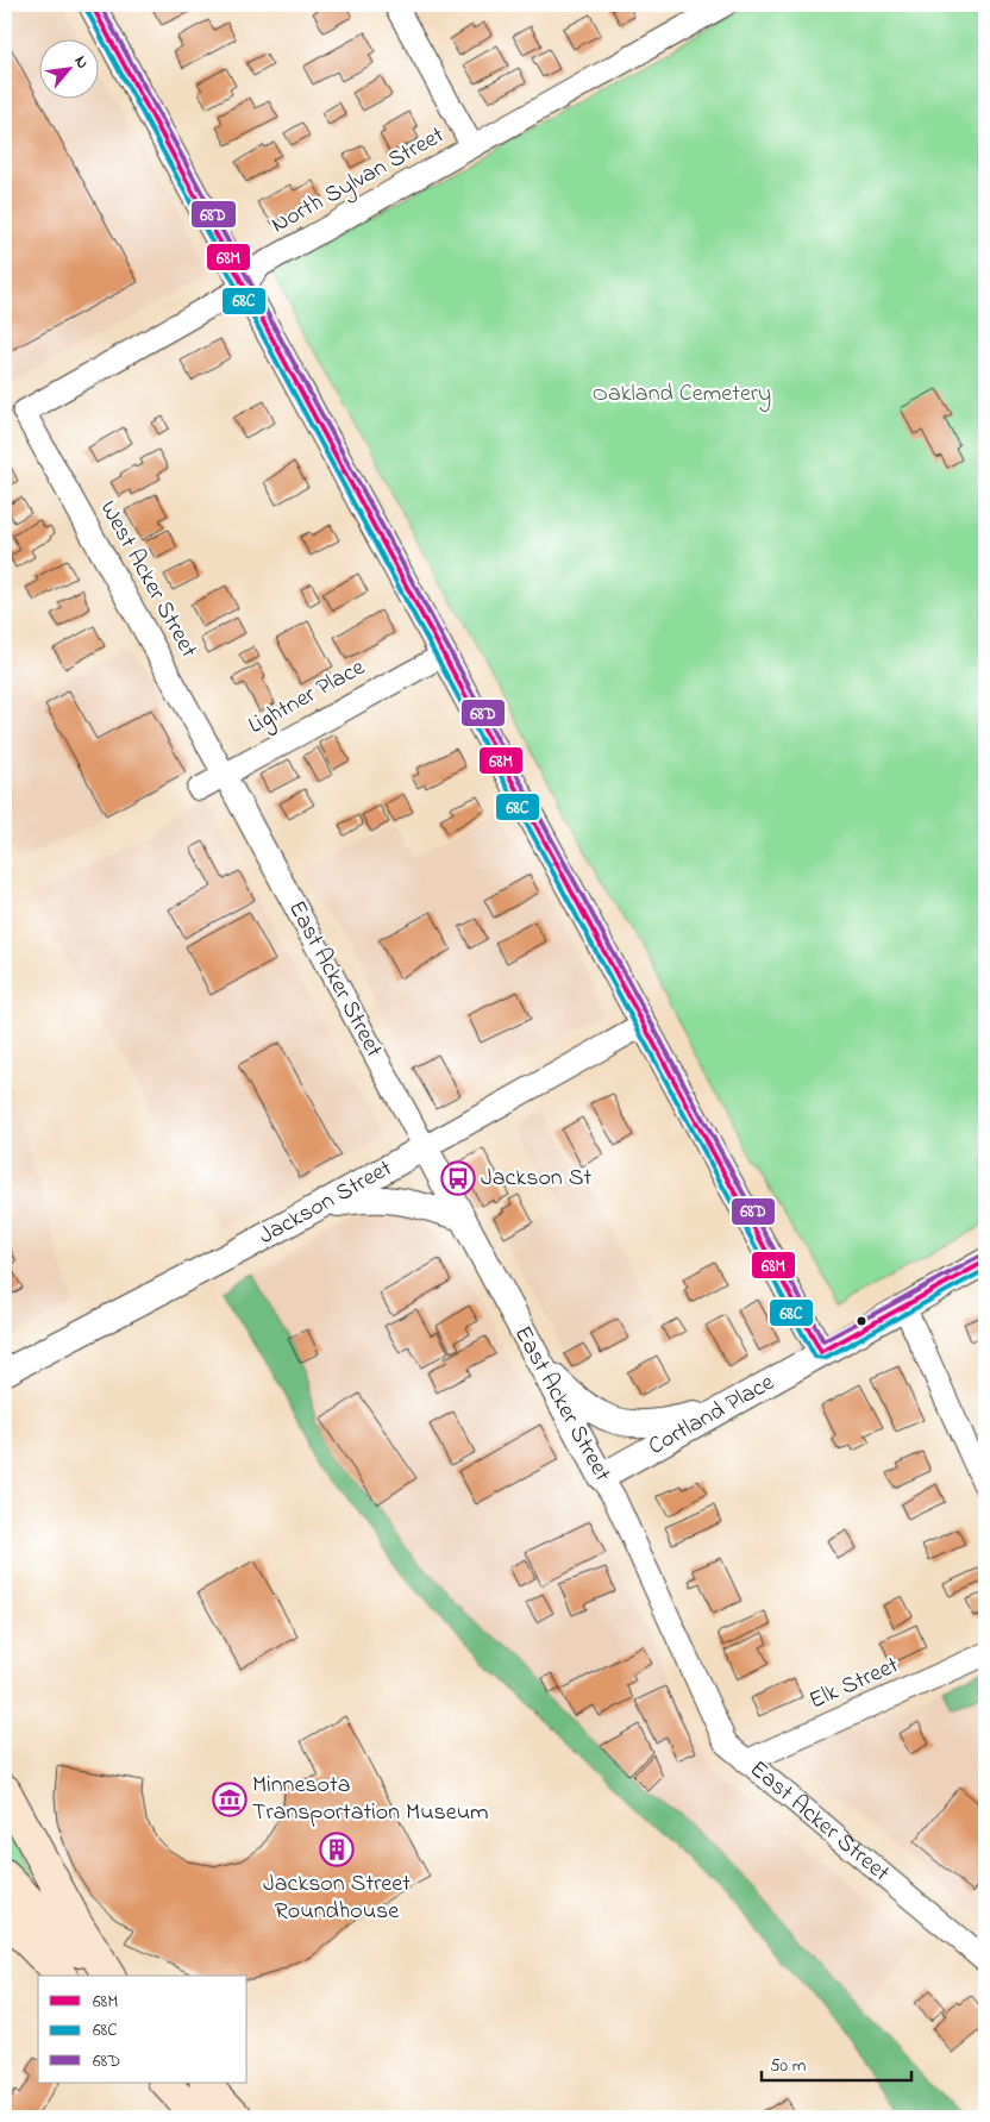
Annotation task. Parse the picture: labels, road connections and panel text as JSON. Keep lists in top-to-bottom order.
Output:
{
  "streets": {
    "street": [
      "North Sylvan Street",
      "West Acker Street",
      "Lightner Place",
      "East Acker Street",
      "Jackson Street",
      "Cortland Place",
      "Elk Street"
    ]
  },
  "crossings": [
    ["North Sylvan Street", "West Acker Street"],
    ["West Acker Street", "Lightner Place"],
    ["West Acker Street", "East Acker Street"],
    ["Lightner Place", "East Acker Street"],
    ["East Acker Street", "Jackson Street"],
    ["East Acker Street", "Cortland Place"],
    ["East Acker Street", "Elk Street"]
  ],
  "parks": ["Oakland Cemetery"],
  "places": {
    "bus stop": ["Jackson St"],
    "museum": ["Minnesota Transportation Museum"],
    "building": ["Jackson Street Roundhouse"]
  },
  "lines": ["transit line 68M", "transit line 68D", "transit line 68C"],
  "legend": ["68M", "68C", "68D"],
  "scale_bar": "50 m",
  "north": "top right"
}
